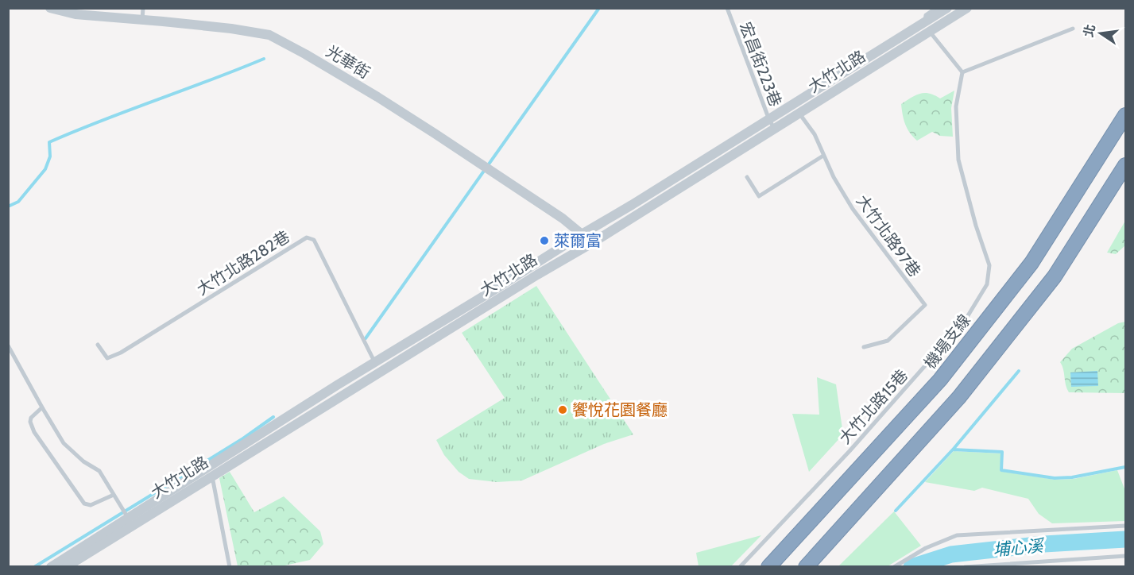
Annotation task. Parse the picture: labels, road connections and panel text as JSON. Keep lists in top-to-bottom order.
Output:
{
  "streets": {
    "highway": ["機場支線"],
    "street": ["光華街", "大竹北路"],
    "lane": [
      "宏昌街223巷",
      "大竹北路97巷",
      "大竹北路282巷",
      "大竹北路15巷"
    ]
  },
  "crossings": [
    ["光華街", "大竹北路"],
    ["宏昌街223巷", "大竹北路"],
    ["大竹北路", "大竹北路97巷"],
    ["大竹北路", "大竹北路282巷"]
  ],
  "water": ["埔心溪"],
  "places": ["萊爾富", "饗悅花園餐廳"],
  "north": "left"
}
